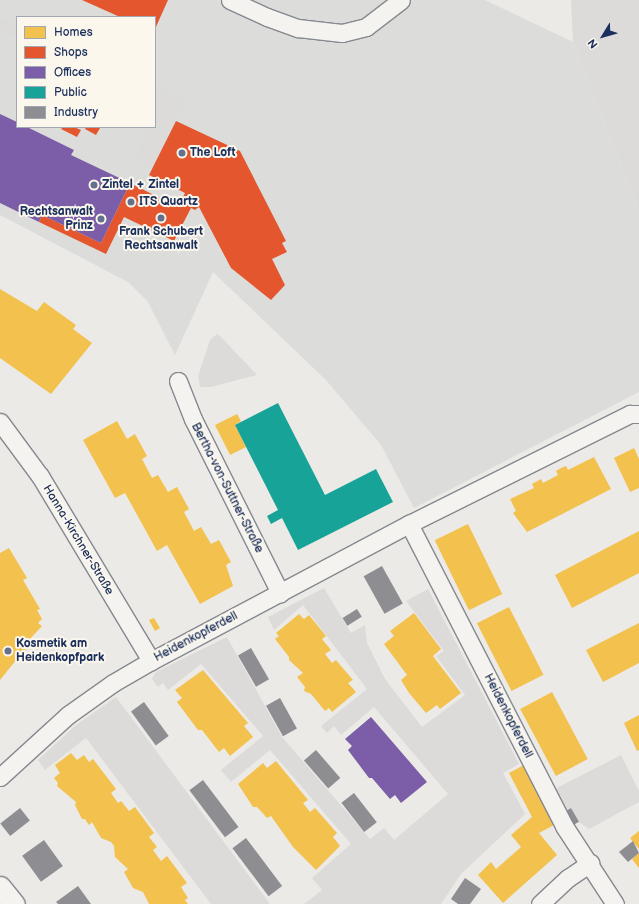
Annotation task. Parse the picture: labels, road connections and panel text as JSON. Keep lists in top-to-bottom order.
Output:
{
  "streets": {
    "street": ["Bertha-von-Suttner-Straße", "Hanna-Kirchner-Straße", "Heidenkopferdell"]
  },
  "crossings": [
    ["Bertha-von-Suttner-Straße", "Heidenkopferdell"],
    ["Hanna-Kirchner-Straße", "Heidenkopferdell"]
  ],
  "places": [
    "The Loft",
    "Zintel + Zintel",
    "ITS Quartz",
    "Frank Schubert Rechtsanwalt",
    "Rechtsanwalt Prinz",
    "Kosmetik am Heidenkopfpark"
  ],
  "legend": [
    "Homes",
    "Shops",
    "Offices",
    "Public",
    "Industry"
  ],
  "north": "bottom left"
}
